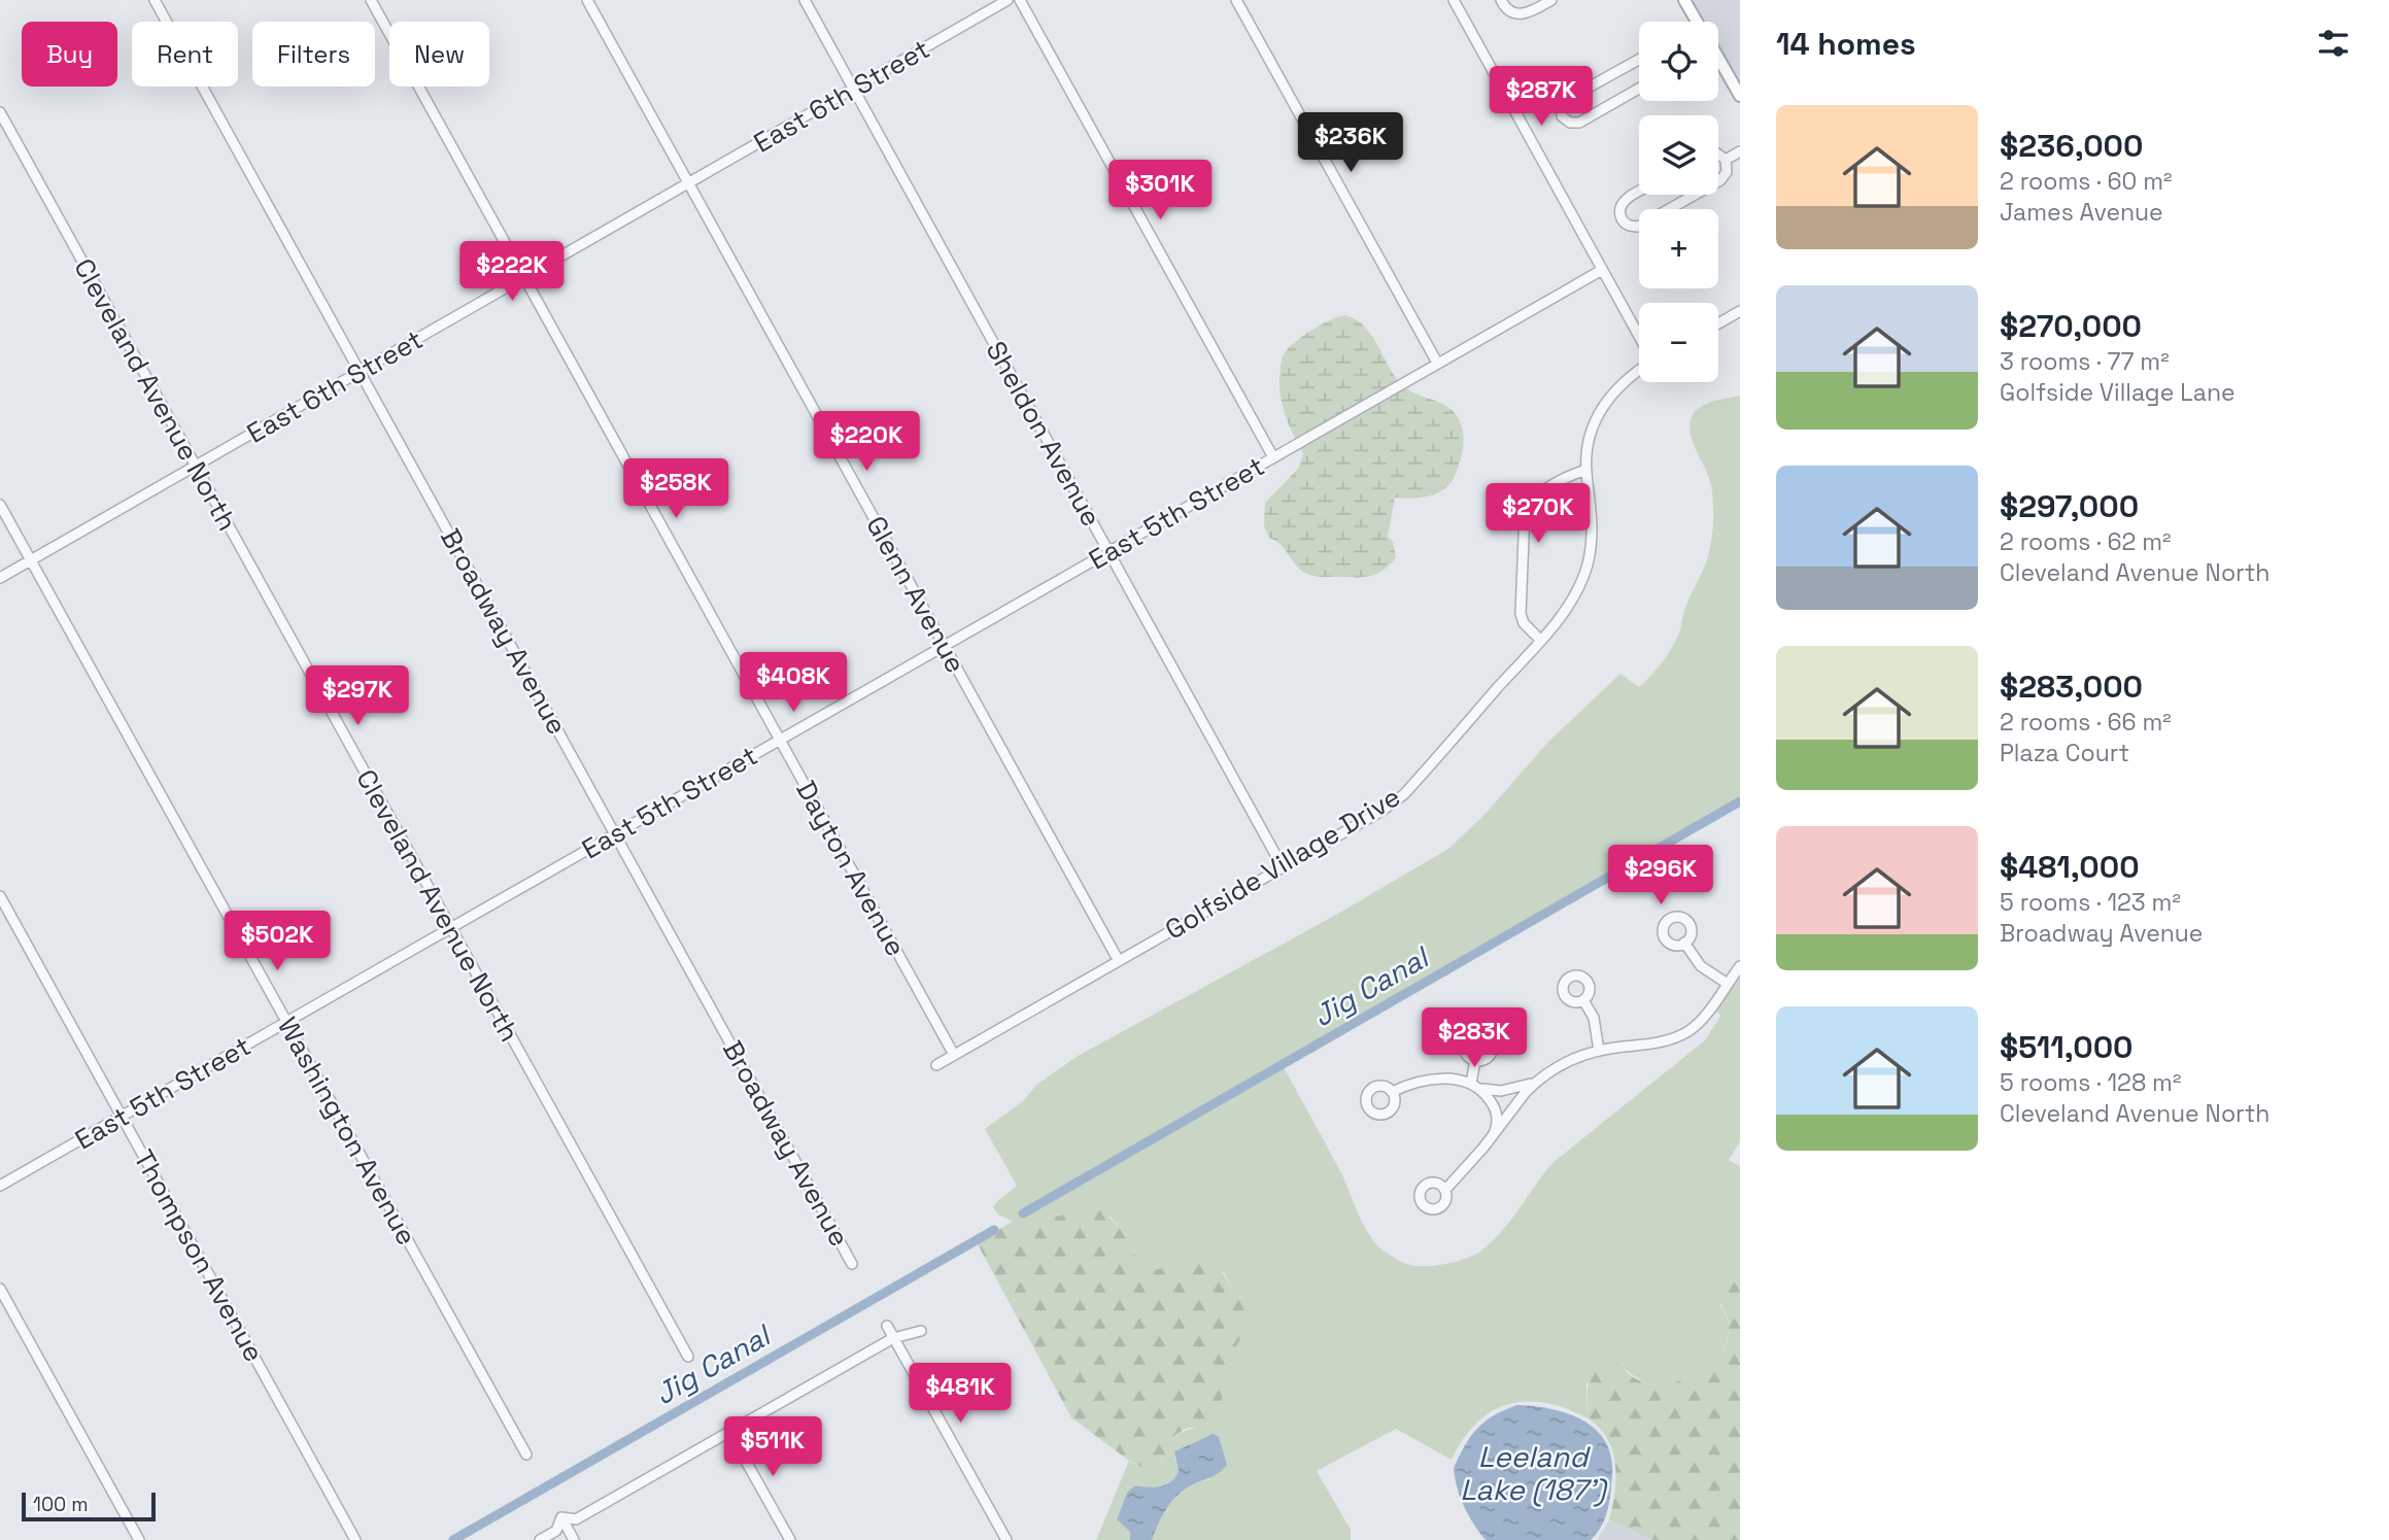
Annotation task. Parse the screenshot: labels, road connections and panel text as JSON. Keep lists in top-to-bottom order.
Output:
{
  "streets": {
    "street": [
      "East 6th Street",
      "Cleveland Avenue North",
      "Sheldon Avenue",
      "East 5th Street",
      "Glenn Avenue",
      "Broadway Avenue",
      "Golfside Village Drive",
      "Dayton Avenue",
      "Washington Avenue",
      "Thompson Avenue"
    ]
  },
  "crossings": [
    ["East 6th Street", "Cleveland Avenue North"],
    ["East 6th Street", "Sheldon Avenue"],
    ["East 6th Street", "Glenn Avenue"],
    ["East 6th Street", "Broadway Avenue"],
    ["East 6th Street", "Dayton Avenue"],
    ["East 6th Street", "Washington Avenue"],
    ["Cleveland Avenue North", "East 5th Street"],
    ["Sheldon Avenue", "East 5th Street"],
    ["Sheldon Avenue", "Golfside Village Drive"],
    ["East 5th Street", "Glenn Avenue"],
    ["East 5th Street", "Broadway Avenue"],
    ["East 5th Street", "Dayton Avenue"],
    ["East 5th Street", "Washington Avenue"],
    ["East 5th Street", "Thompson Avenue"],
    ["Glenn Avenue", "Golfside Village Drive"],
    ["Golfside Village Drive", "Dayton Avenue"]
  ],
  "water": ["Jig Canal", "Leeland Lake (187')"],
  "scale_bar": "100 m",
  "page": {
    "heading": "14 homes",
    "map_buttons": ["+", "−"],
    "chip": [
      "Buy",
      "Rent",
      "Filters",
      "New"
    ],
    "price": [
      "$287K",
      "$236K",
      "$301K",
      "$222K",
      "$220K",
      "$258K",
      "$270K",
      "$408K",
      "$297K",
      "$296K",
      "$502K",
      "$283K",
      "$481K",
      "$511K"
    ],
    "list": [
      {
        "name": "$236,000",
        "note": "2 rooms · 60 m² · James Avenue"
      },
      {
        "name": "$270,000",
        "note": "3 rooms · 77 m² · Golfside Village Lane"
      },
      {
        "name": "$297,000",
        "note": "2 rooms · 62 m² · Cleveland Avenue North"
      },
      {
        "name": "$283,000",
        "note": "2 rooms · 66 m² · Plaza Court"
      },
      {
        "name": "$481,000",
        "note": "5 rooms · 123 m² · Broadway Avenue"
      },
      {
        "name": "$511,000",
        "note": "5 rooms · 128 m² · Cleveland Avenue North"
      }
    ],
    "scale": "100 m"
  }
}
